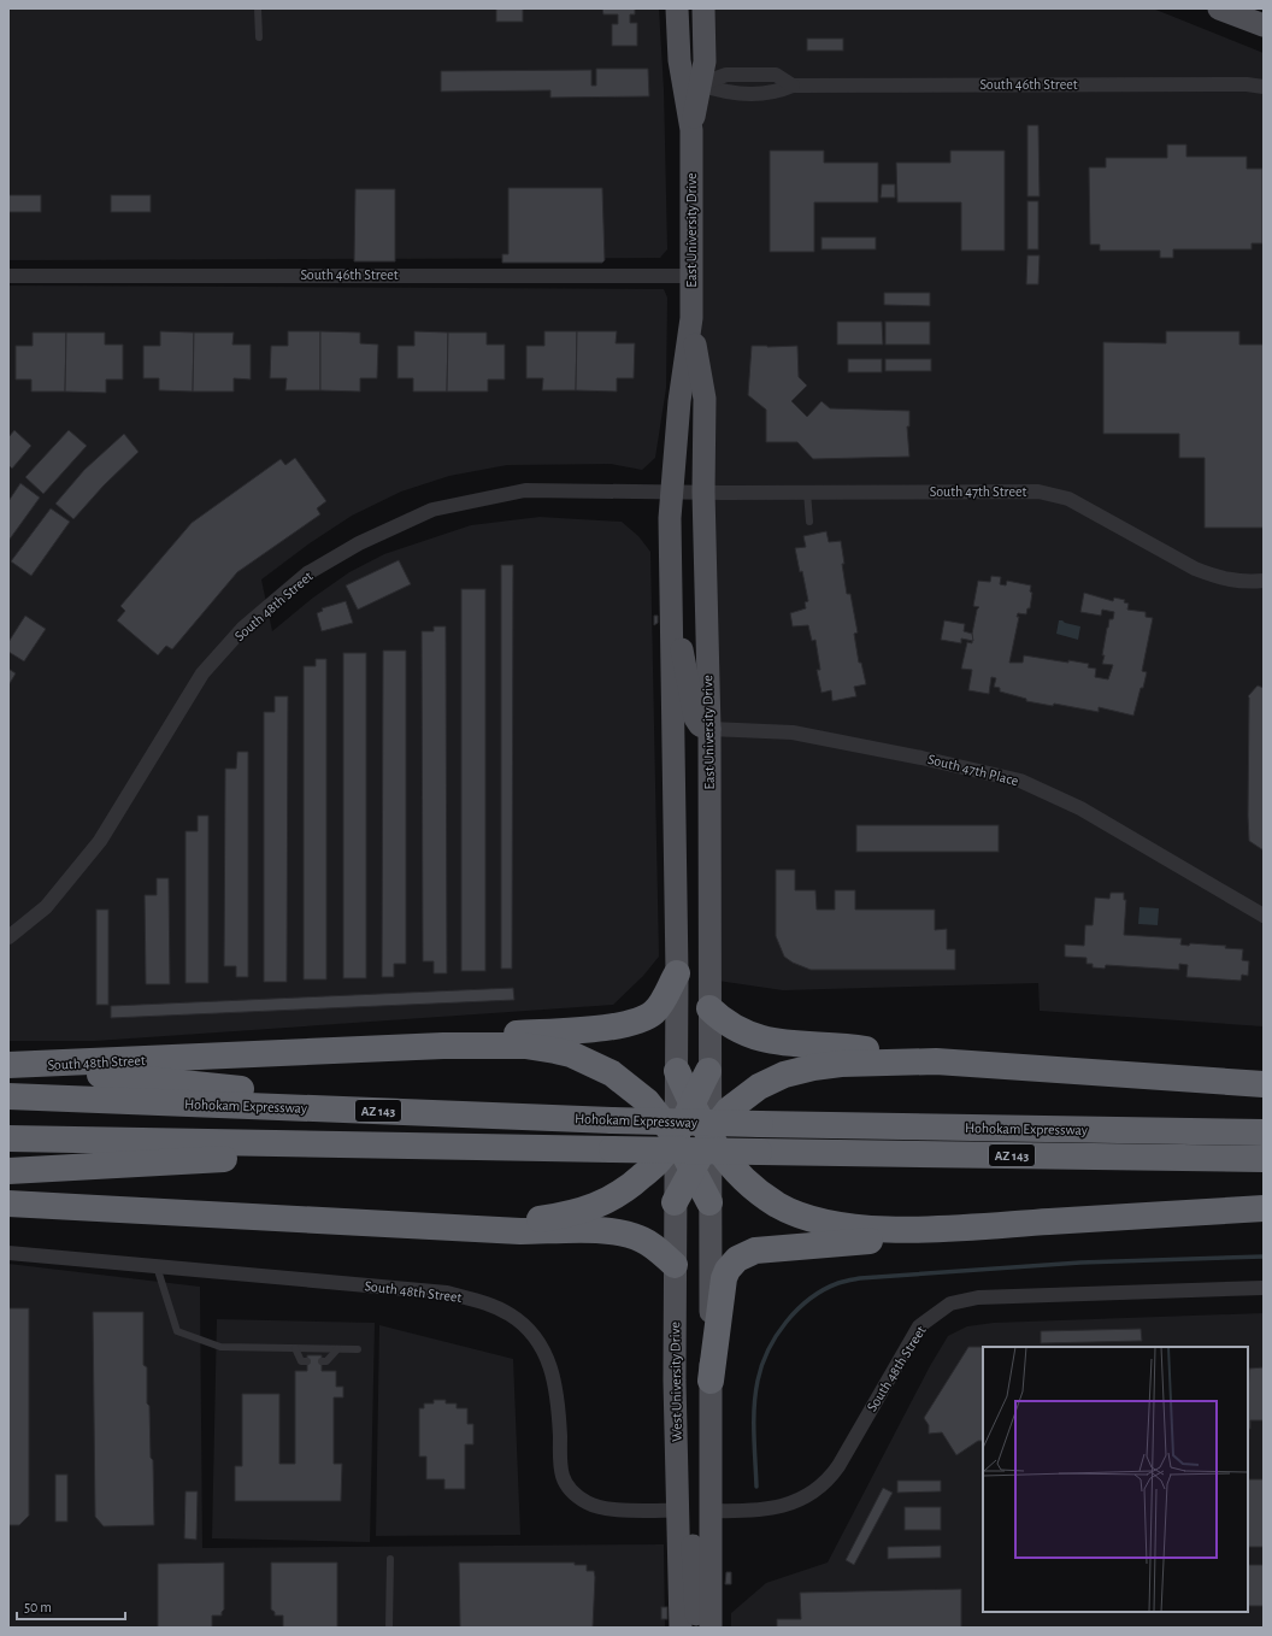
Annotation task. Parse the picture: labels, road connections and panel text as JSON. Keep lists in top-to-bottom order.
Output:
{
  "streets": {
    "highway": ["South 48th Street", "Hohokam Expressway", "AZ 143"],
    "main road": ["East University Drive", "West University Drive"],
    "street": ["South 46th Street", "South 47th Street", "South 47th Place"]
  },
  "crossings": [
    ["South 46th Street", "East University Drive"],
    ["East University Drive", "South 47th Street"],
    ["East University Drive", "South 48th Street"],
    ["East University Drive", "South 47th Place"],
    ["East University Drive", "West University Drive"],
    ["South 47th Street", "South 48th Street"],
    ["South 48th Street", "West University Drive"]
  ],
  "scale_bar": "50 m"
}
